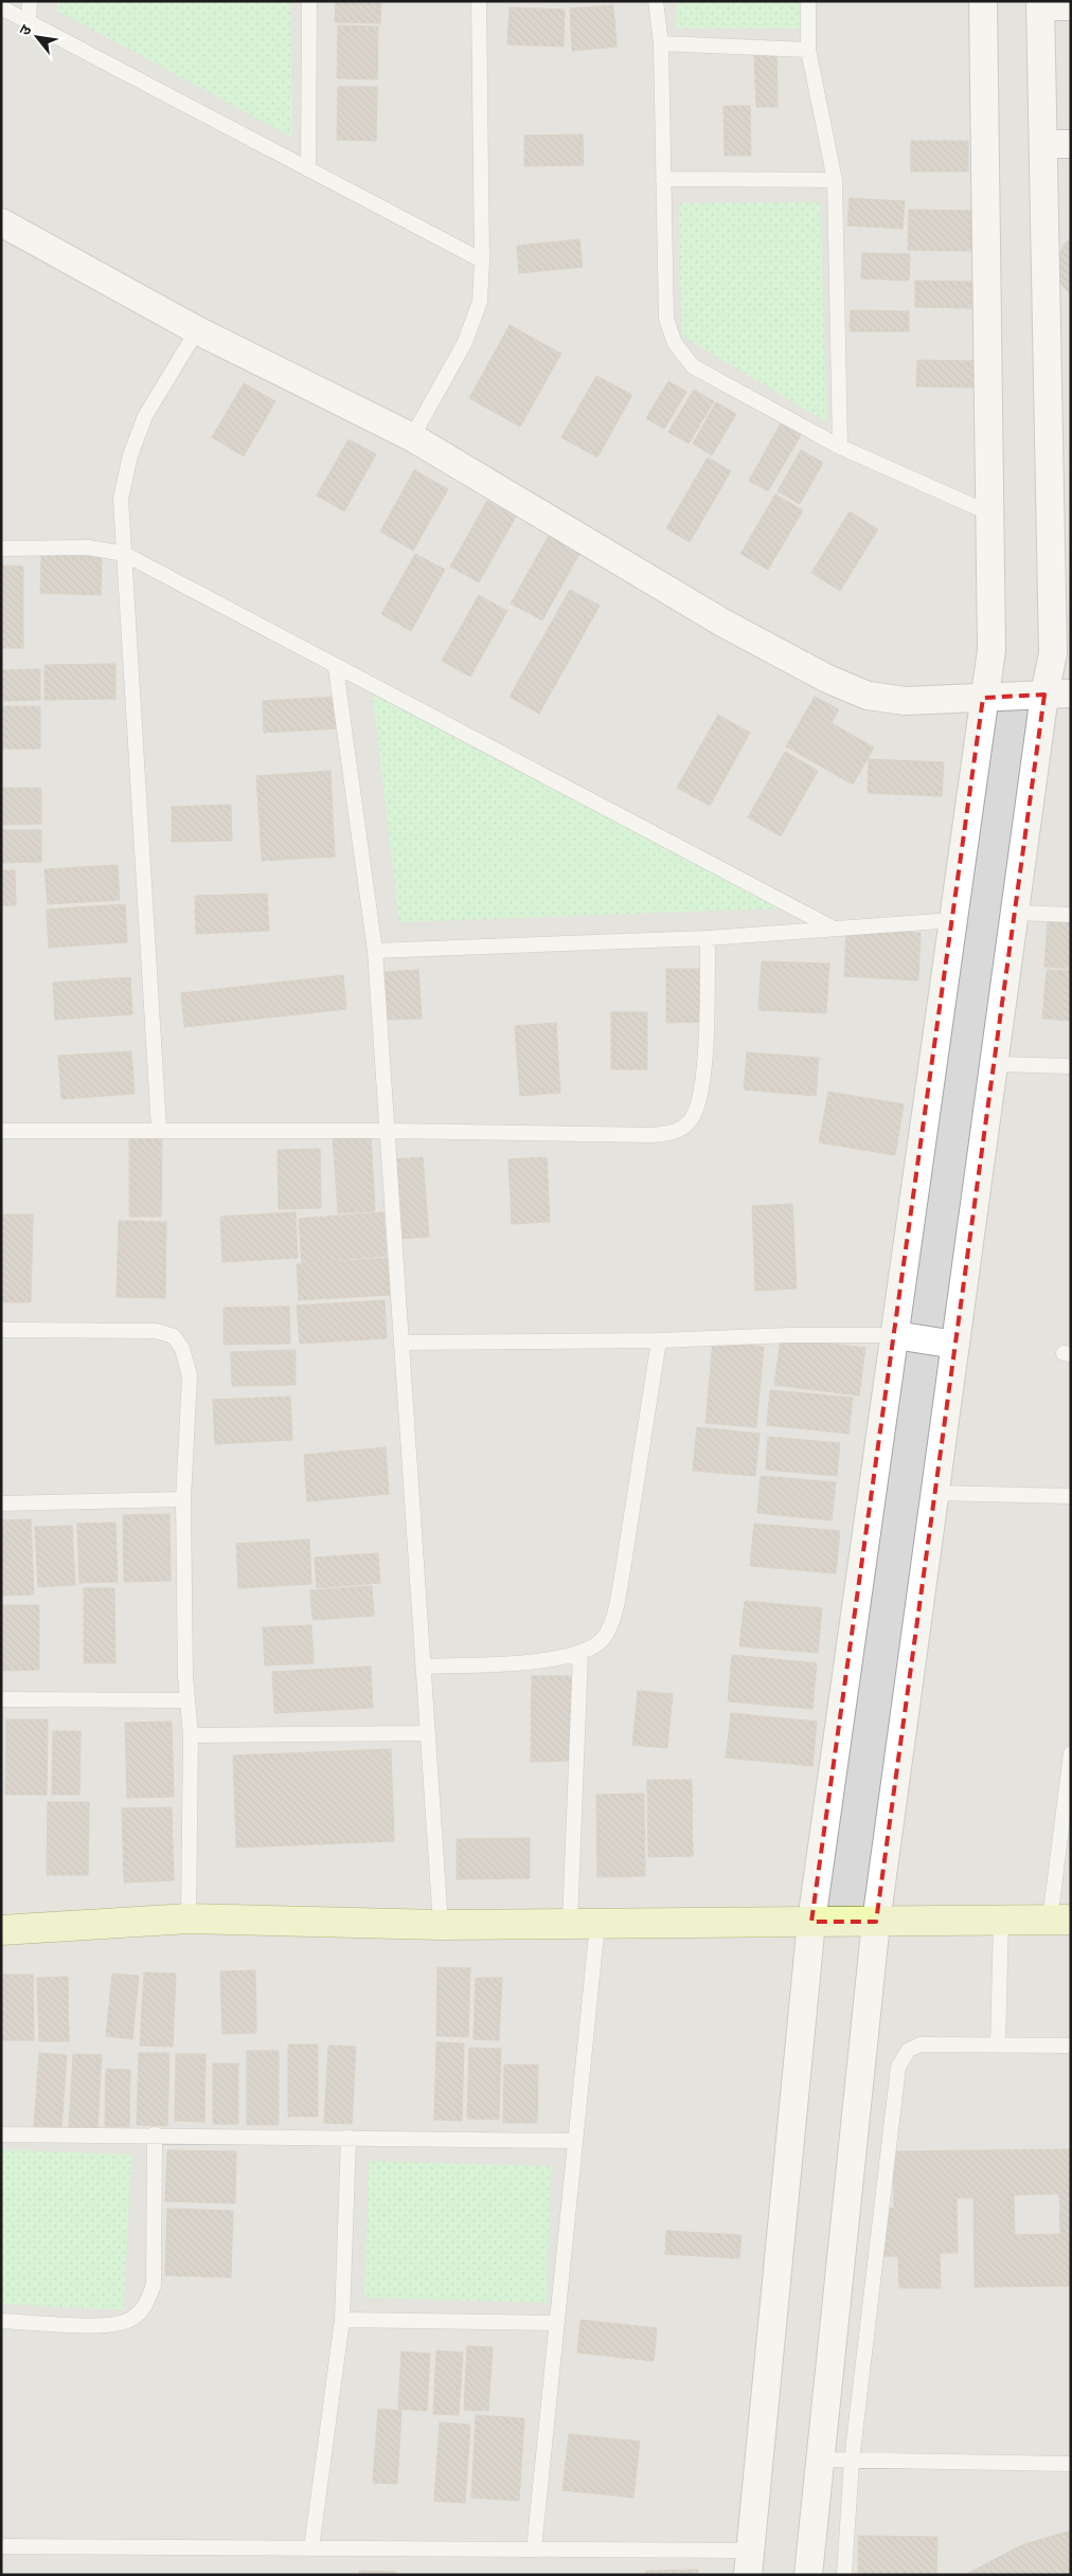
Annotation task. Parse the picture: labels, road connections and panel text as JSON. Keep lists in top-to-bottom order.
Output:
{
  "north": "top left"
}
